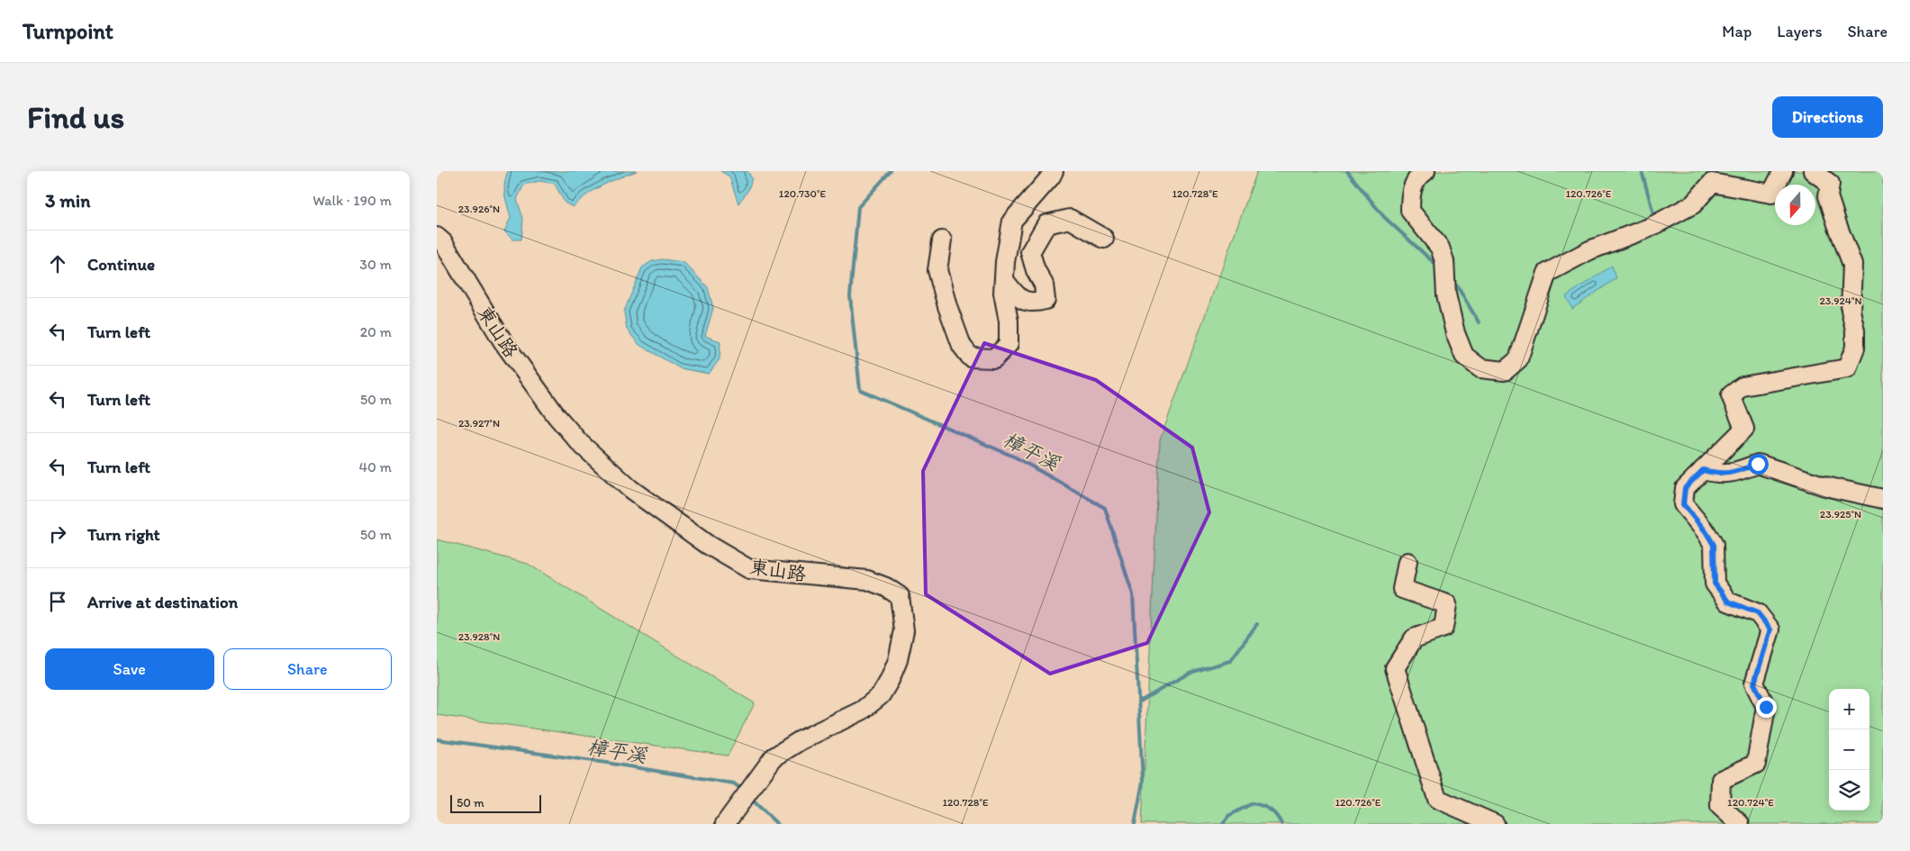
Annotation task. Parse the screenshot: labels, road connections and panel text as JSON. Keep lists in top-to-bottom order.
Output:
{
  "streets": {
    "street": ["東山路"]
  },
  "water": ["樟平溪"],
  "scale_bar": "50 m",
  "north": "bottom",
  "page": {
    "header": "Turnpoint",
    "nav": ["Map", "Layers", "Share"],
    "buttons": [
      "Directions",
      ["Save", "Share"]
    ],
    "title": "Find us",
    "heading": ["3 min", "Walk · 190 m"],
    "list": [
      ["Continue", "30 m"],
      ["Turn left", "20 m"],
      ["Turn left", "50 m"],
      ["Turn left", "40 m"],
      ["Turn right", "50 m"],
      "Arrive at destination"
    ],
    "map_buttons": ["+", "−"],
    "scale": "50 m"
  },
  "coordinates": [
    "120.730°E",
    "120.728°E",
    "120.726°E",
    "23.926°N",
    "23.924°N",
    "23.927°N",
    "23.925°N",
    "23.928°N",
    "120.724°E"
  ]
}
